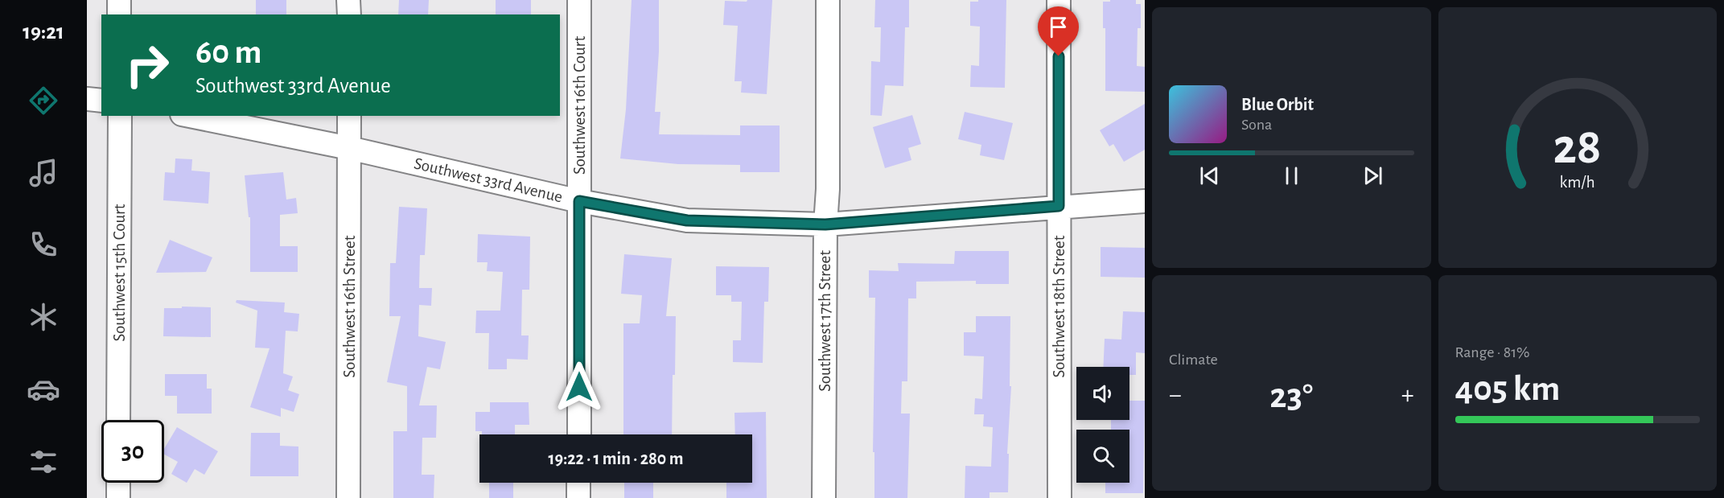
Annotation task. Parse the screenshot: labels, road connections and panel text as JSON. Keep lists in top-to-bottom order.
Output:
{
  "streets": {
    "street": [
      "Southwest 16th Court",
      "Southwest 33rd Avenue",
      "Southwest 15th Court",
      "Southwest 16th Street",
      "Southwest 18th Street",
      "Southwest 17th Street"
    ]
  },
  "crossings": [
    ["Southwest 16th Court", "Southwest 33rd Avenue"],
    ["Southwest 33rd Avenue", "Southwest 16th Street"],
    ["Southwest 33rd Avenue", "Southwest 18th Street"],
    ["Southwest 33rd Avenue", "Southwest 17th Street"]
  ],
  "page": {
    "tabs": "19:21",
    "turn": ["60 m", "Southwest 33rd Avenue"],
    "song": ["Blue Orbit", "Sona"],
    "tile": [
      "Climate",
      ["Range · 81%", "405 km"]
    ],
    "heat": ["−", "23°", "+"],
    "limit": "30",
    "trip": "19:22 · 1 min · 280 m",
    "gauge": ["28", "km/h"]
  }
}
